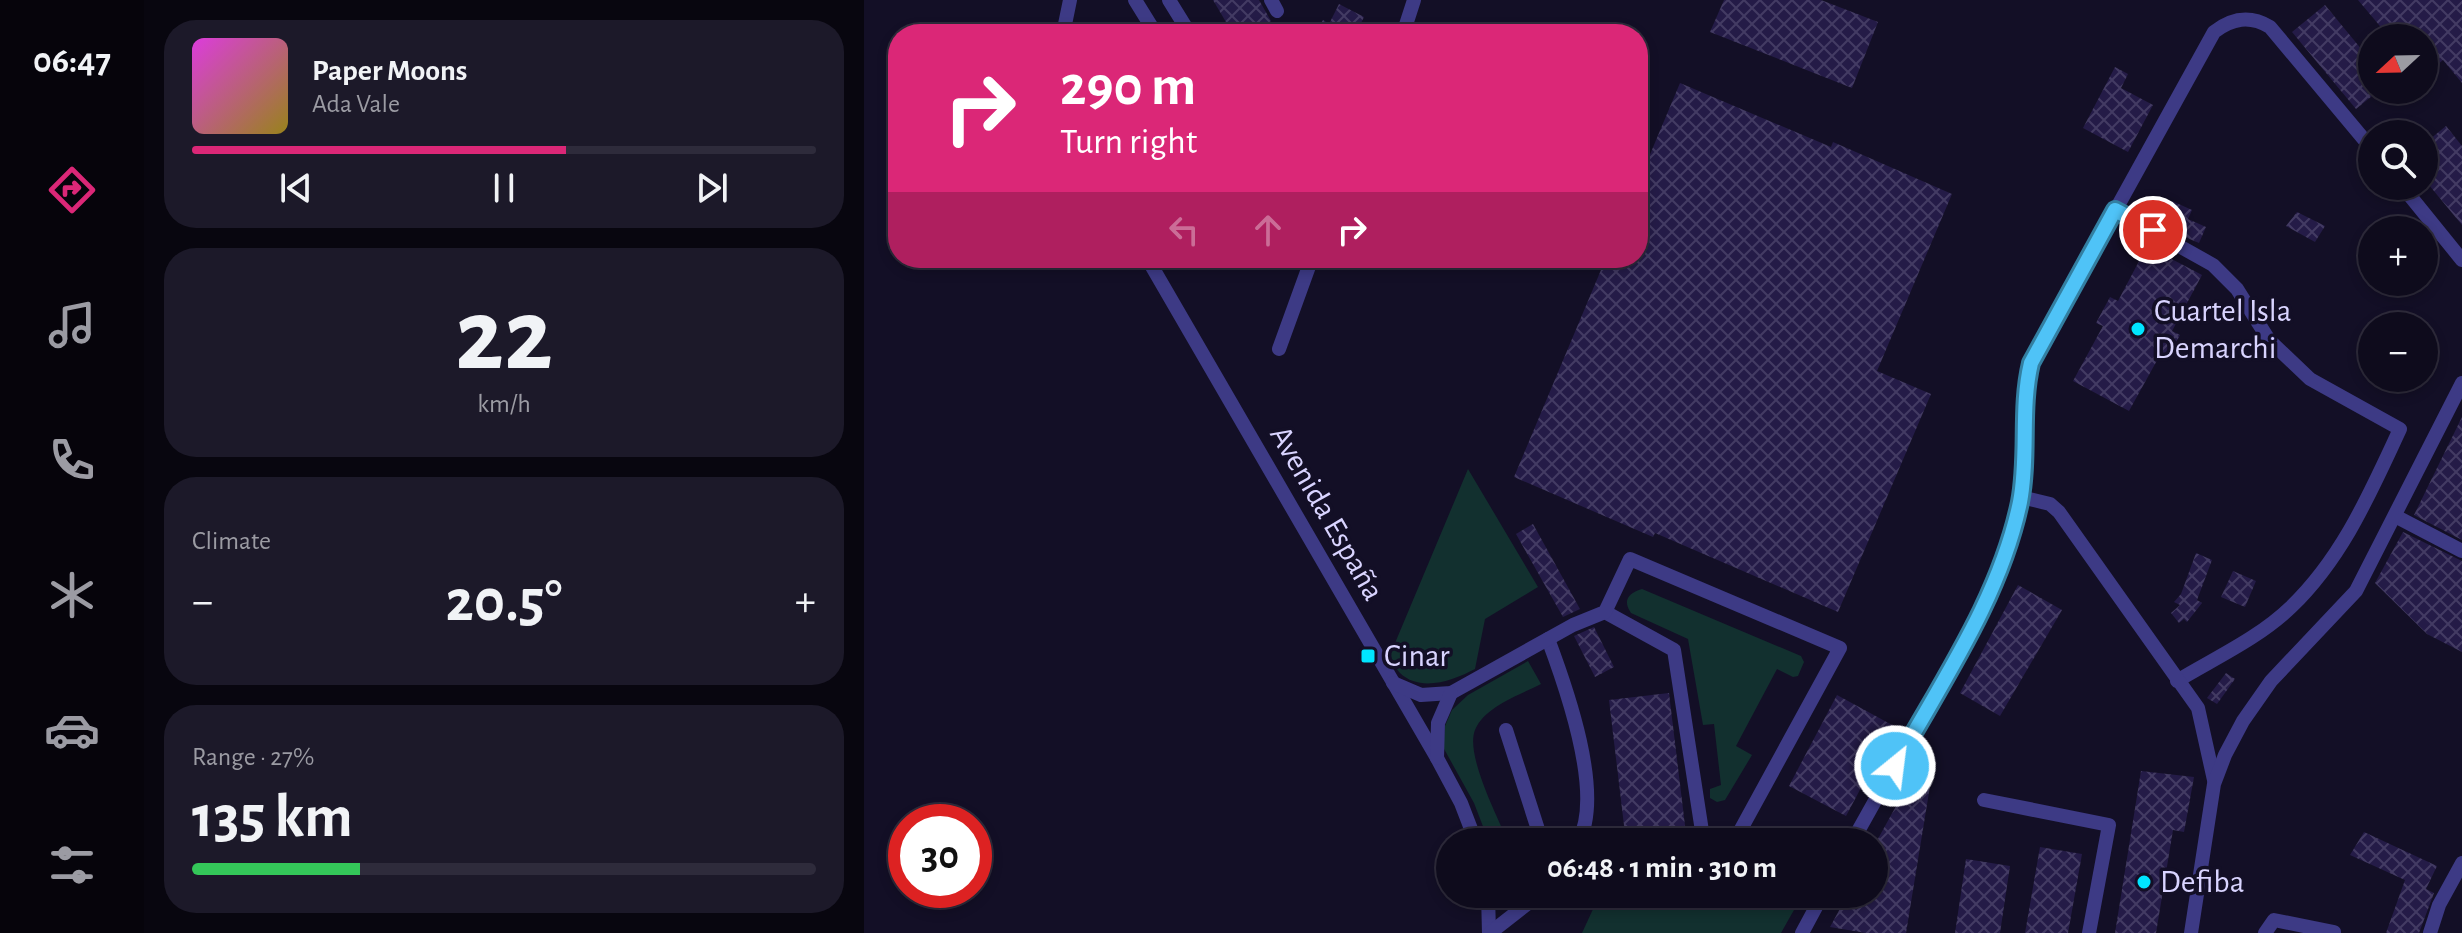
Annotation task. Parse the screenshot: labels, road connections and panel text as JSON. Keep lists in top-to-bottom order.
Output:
{
  "streets": {
    "street": ["Avenida España"]
  },
  "places": {
    "other": ["Cuartel Isla Demarchi", "Defiba"],
    "transit": ["Cinar"]
  },
  "north": "left",
  "page": {
    "tabs": "06:47",
    "map_buttons": ["+", "−"],
    "turn": ["290 m", "Turn right"],
    "song": ["Paper Moons", "Ada Vale"],
    "tile": [
      ["22", "km/h"],
      "Climate",
      ["Range · 27%", "135 km"]
    ],
    "heat": ["−", "20.5°", "+"],
    "limit": "30",
    "trip": "06:48 · 1 min · 310 m"
  }
}
